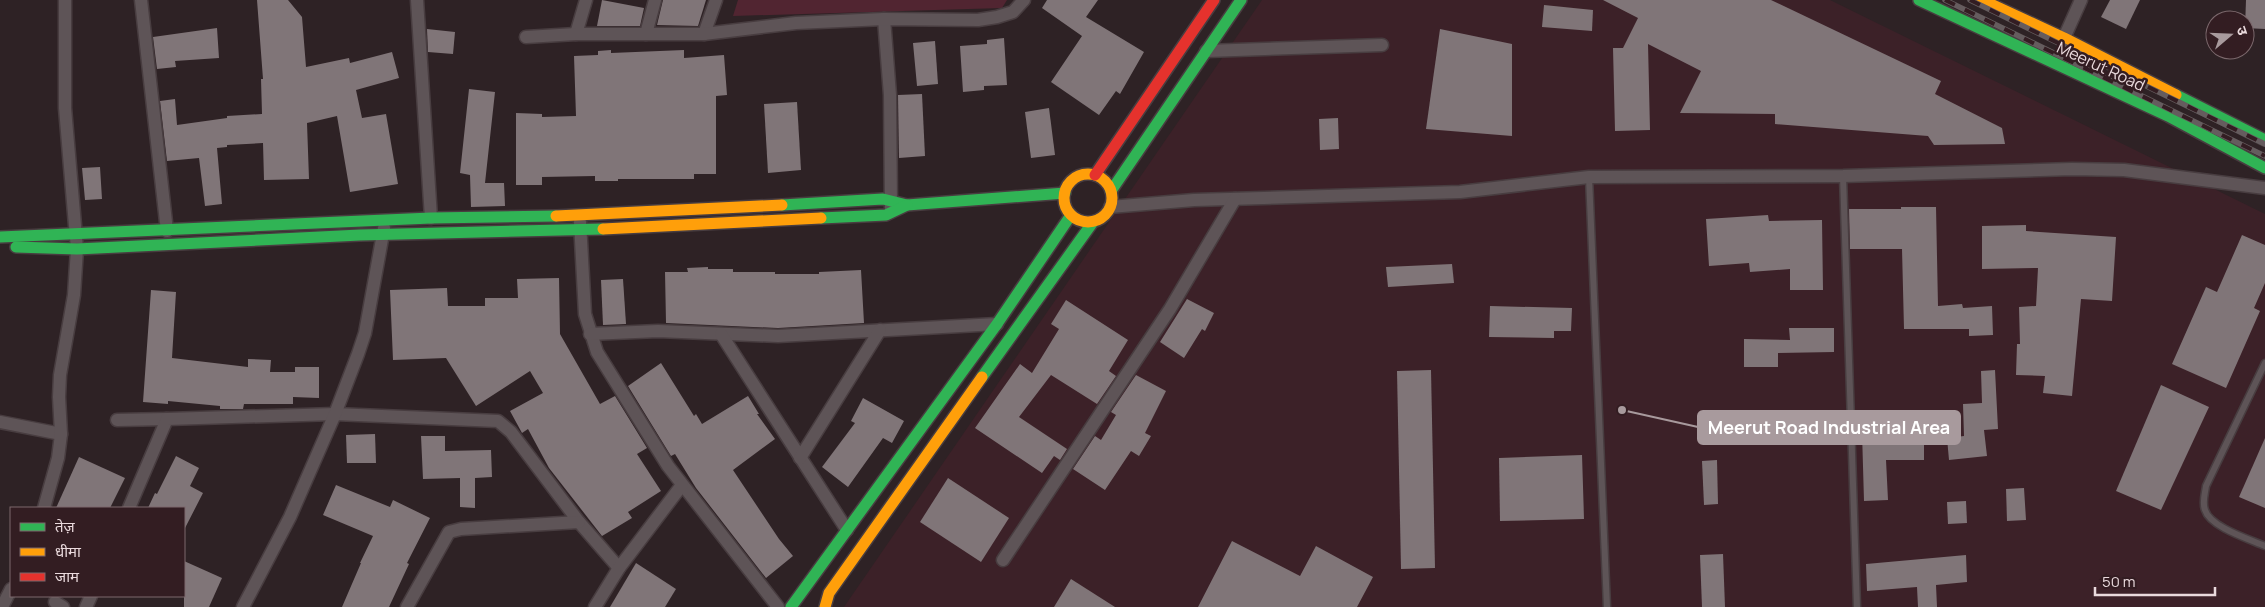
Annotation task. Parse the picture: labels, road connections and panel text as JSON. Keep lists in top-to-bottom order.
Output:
{
  "streets": {
    "street": ["Meerut Road"]
  },
  "places": ["Meerut Road Industrial Area"],
  "legend": ["तेज़", "धीमा", "जाम"],
  "scale_bar": "50 m",
  "north": "right"
}
